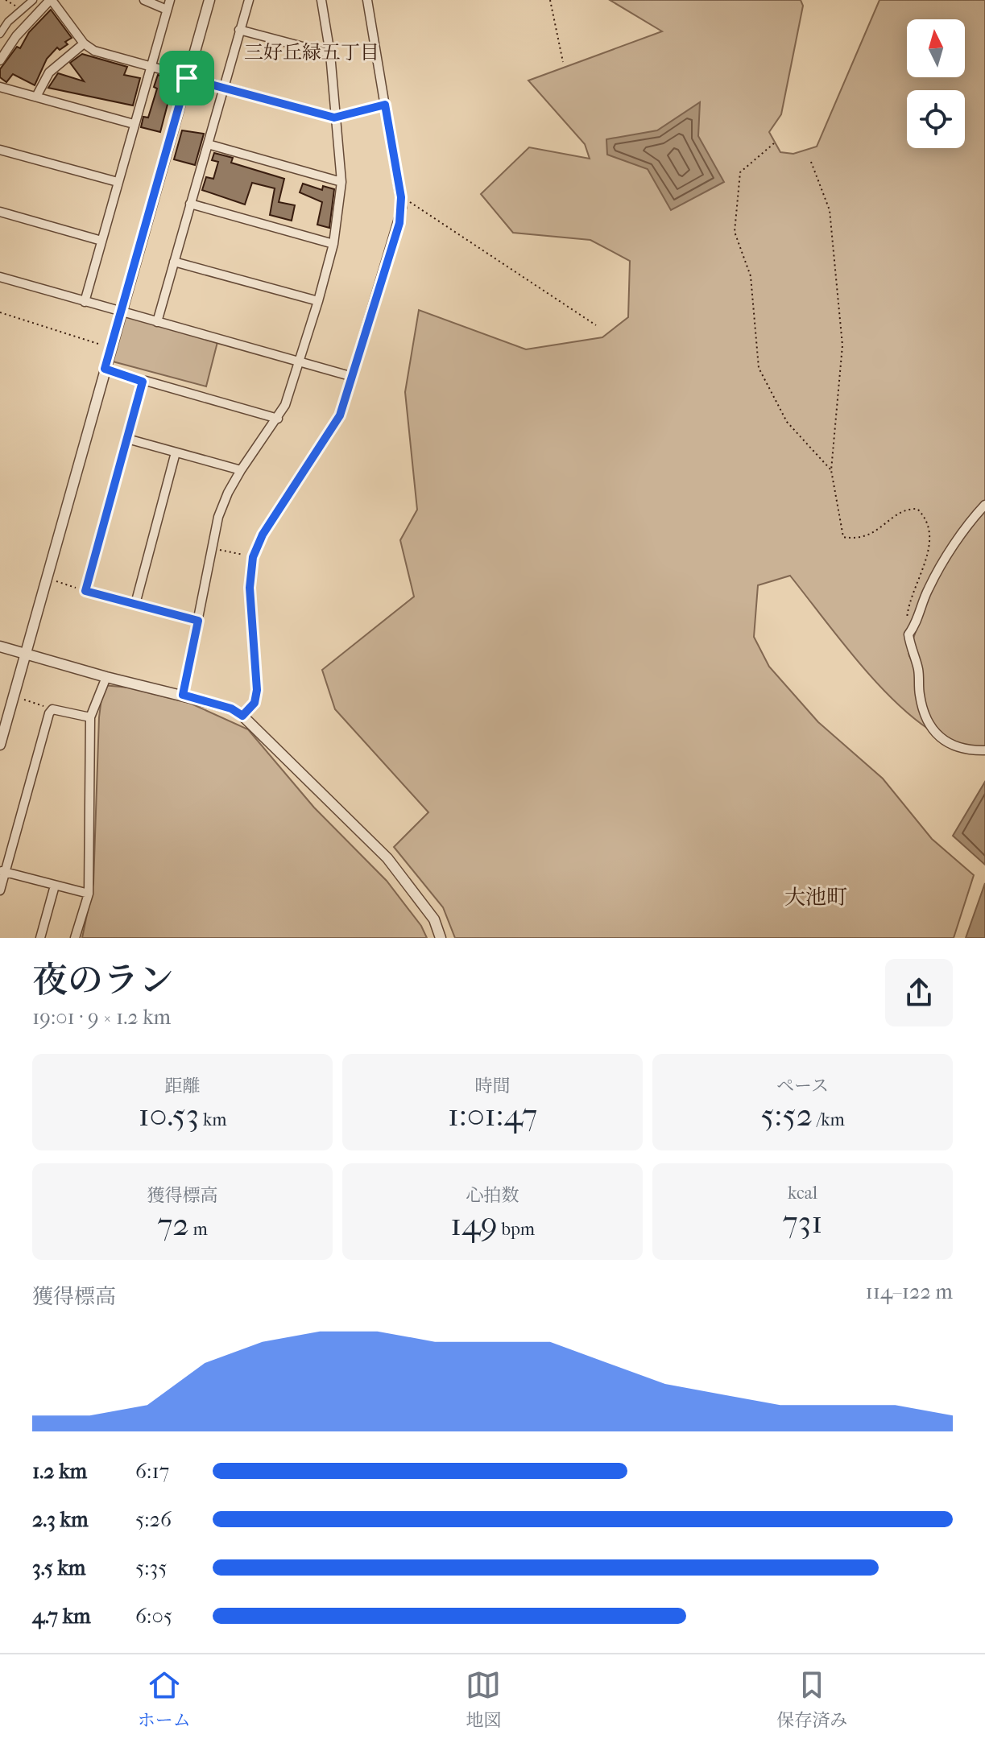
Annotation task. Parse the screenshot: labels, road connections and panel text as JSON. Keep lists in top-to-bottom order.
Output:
{
  "districts": ["三好丘緑五丁目", "大池町"],
  "north": "top",
  "page": {
    "heading": ["夜のラン", "19:01 · 9 × 1.2 km"],
    "stats": [
      ["距離", "10.53 km"],
      ["時間", "1:01:47"],
      ["ペース", "5:52 /km"],
      ["獲得標高", "72 m"],
      ["心拍数", "149 bpm"],
      ["kcal", "731"]
    ],
    "chart": ["獲得標高", "114–122 m"],
    "list": [
      {
        "name": "1.2 km",
        "note": "6:17"
      },
      {
        "name": "2.3 km",
        "note": "5:26"
      },
      {
        "name": "3.5 km",
        "note": "5:35"
      },
      {
        "name": "4.7 km",
        "note": "6:05"
      }
    ],
    "tabs": ["ホーム", "地図", "保存済み"]
  }
}
